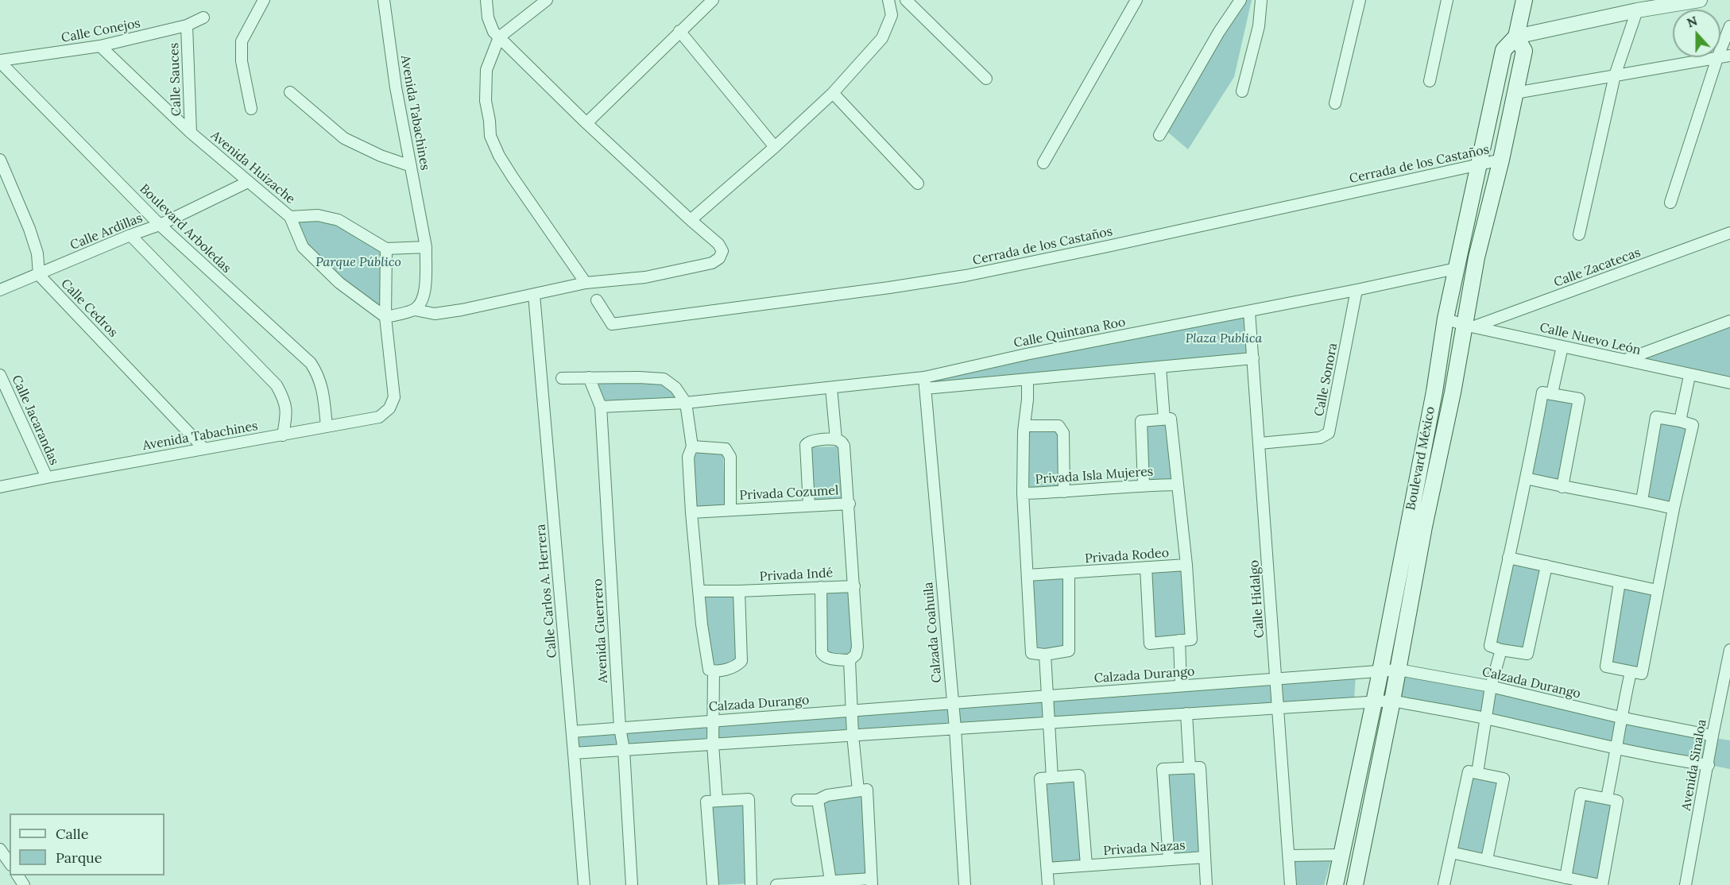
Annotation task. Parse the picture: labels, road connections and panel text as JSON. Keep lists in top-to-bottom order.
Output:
{
  "streets": {
    "main road": ["Boulevard México"],
    "street": [
      "Calle Conejos",
      "Calle Sauces",
      "Avenida Tabachines",
      "Cerrada de los Castaños",
      "Avenida Huizache",
      "Boulevard Arboledas",
      "Calle Ardillas",
      "Calle Zacatecas",
      "Calle Cedros",
      "Calle Quintana Roo",
      "Calle Nuevo León",
      "Calle Sonora",
      "Calle Jacarandas",
      "Privada Isla Mujeres",
      "Privada Cozumel",
      "Privada Rodeo",
      "Privada Indé",
      "Calle Carlos A. Herrera",
      "Calle Hidalgo",
      "Avenida Guerrero",
      "Calzada Coahuila",
      "Calzada Durango",
      "Avenida Sinaloa",
      "Privada Nazas"
    ]
  },
  "crossings": [
    ["Calle Conejos", "Calle Sauces"],
    ["Calle Conejos", "Avenida Huizache"],
    ["Calle Conejos", "Boulevard Arboledas"],
    ["Calle Sauces", "Avenida Huizache"],
    ["Avenida Tabachines", "Avenida Huizache"],
    ["Avenida Tabachines", "Boulevard Arboledas"],
    ["Avenida Tabachines", "Calle Cedros"],
    ["Avenida Tabachines", "Calle Jacarandas"],
    ["Cerrada de los Castaños", "Boulevard México"],
    ["Avenida Huizache", "Calle Ardillas"],
    ["Boulevard Arboledas", "Calle Ardillas"],
    ["Calle Ardillas", "Calle Cedros"],
    ["Calle Zacatecas", "Calle Nuevo León"],
    ["Calle Zacatecas", "Boulevard México"],
    ["Calle Quintana Roo", "Calle Sonora"],
    ["Calle Quintana Roo", "Boulevard México"],
    ["Calle Quintana Roo", "Calle Hidalgo"],
    ["Calle Quintana Roo", "Avenida Guerrero"],
    ["Calle Quintana Roo", "Calzada Coahuila"],
    ["Calle Nuevo León", "Boulevard México"],
    ["Calle Sonora", "Calle Hidalgo"],
    ["Boulevard México", "Calzada Durango"],
    ["Calle Carlos A. Herrera", "Calzada Durango"],
    ["Calle Hidalgo", "Calzada Durango"],
    ["Avenida Guerrero", "Calzada Durango"],
    ["Calzada Coahuila", "Calzada Durango"],
    ["Calzada Durango", "Avenida Sinaloa"]
  ],
  "parks": ["Parque Público", "Plaza Publica"],
  "legend": ["Calle", "Parque"],
  "north": "top"
}
